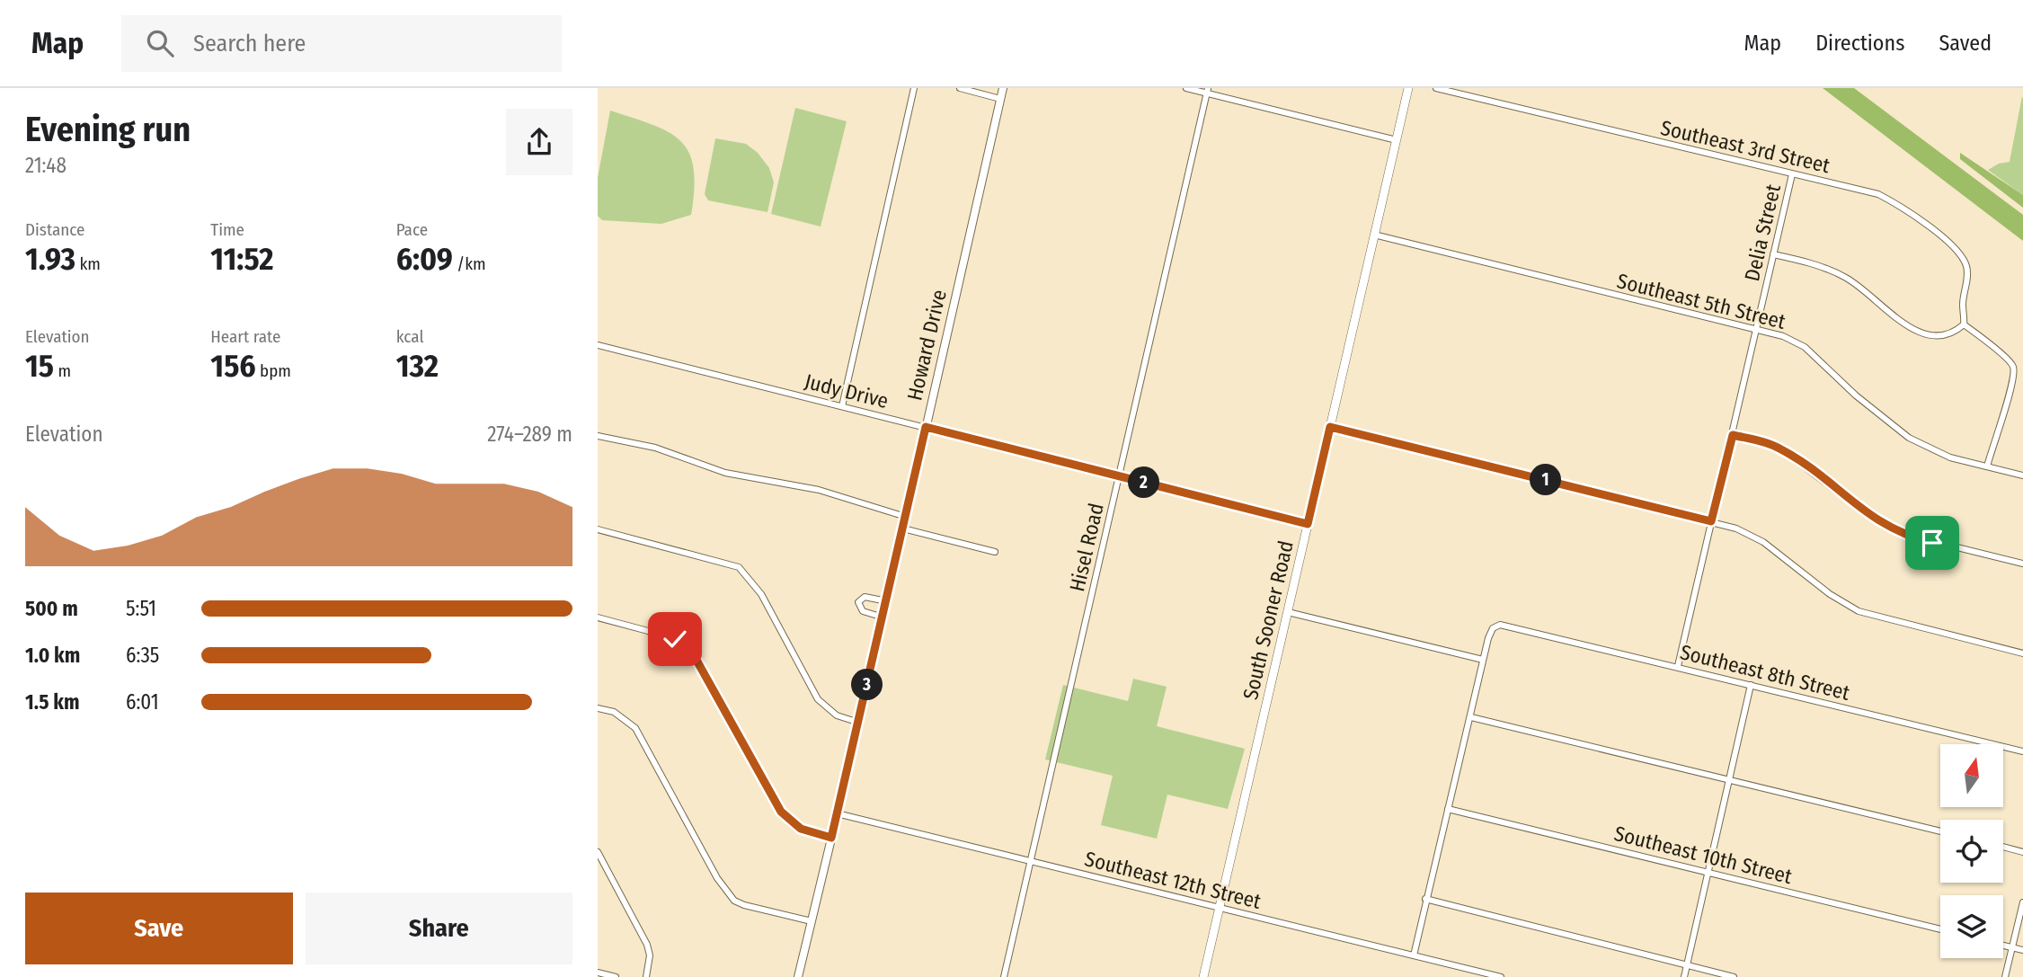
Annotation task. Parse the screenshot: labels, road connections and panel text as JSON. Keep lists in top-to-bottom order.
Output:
{
  "streets": {
    "main road": ["South Sooner Road"],
    "street": [
      "Southeast 3rd Street",
      "Delia Street",
      "Southeast 5th Street",
      "Howard Drive",
      "Judy Drive",
      "Hisel Road",
      "Southeast 8th Street",
      "Southeast 10th Street",
      "Southeast 12th Street"
    ]
  },
  "crossings": [
    ["Southeast 3rd Street", "Delia Street"],
    ["Delia Street", "Southeast 5th Street"],
    ["Delia Street", "Southeast 8th Street"],
    ["Southeast 5th Street", "South Sooner Road"],
    ["Howard Drive", "Judy Drive"],
    ["Howard Drive", "Southeast 12th Street"],
    ["Judy Drive", "Hisel Road"],
    ["Judy Drive", "South Sooner Road"],
    ["Hisel Road", "Southeast 12th Street"],
    ["South Sooner Road", "Southeast 12th Street"]
  ],
  "north": "top",
  "page": {
    "header": "Map",
    "search": "Search here",
    "nav": ["Map", "Directions", "Saved"],
    "heading": ["Evening run", "21:48"],
    "stats": [
      ["Distance", "1.93 km"],
      ["Time", "11:52"],
      ["Pace", "6:09 /km"],
      ["Elevation", "15 m"],
      ["Heart rate", "156 bpm"],
      ["kcal", "132"]
    ],
    "chart": ["Elevation", "274–289 m"],
    "pins": ["1", "2", "3"],
    "list": [
      {
        "name": "500 m",
        "note": "5:51"
      },
      {
        "name": "1.0 km",
        "note": "6:35"
      },
      {
        "name": "1.5 km",
        "note": "6:01"
      }
    ],
    "buttons": ["Save", "Share"]
  }
}
